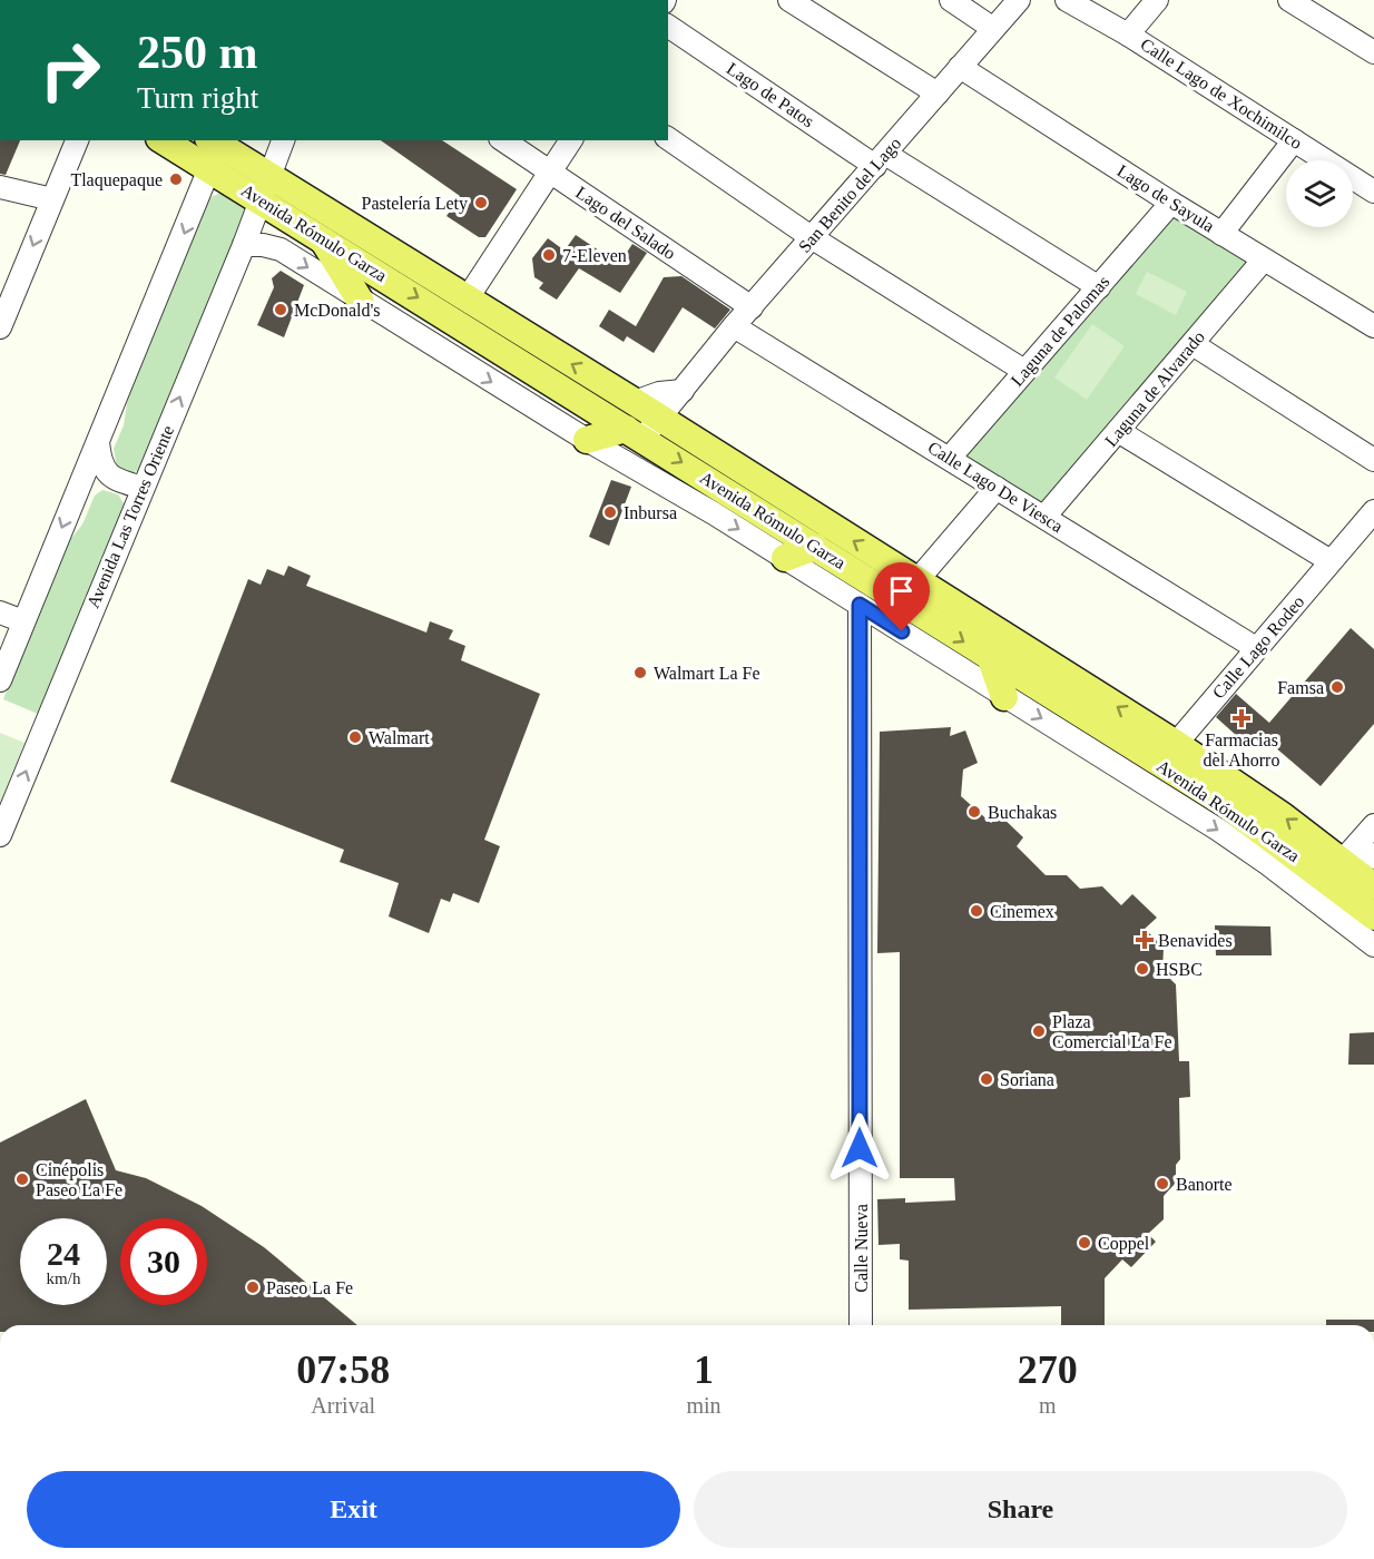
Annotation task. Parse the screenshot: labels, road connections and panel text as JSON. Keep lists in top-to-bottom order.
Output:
{
  "streets": {
    "main road": ["Avenida Rómulo Garza"],
    "street": [
      "Calle Lago de Xochimilco",
      "Lago de Patos",
      "San Benito del Lago",
      "Lago de Sayula",
      "Lago del Salado",
      "Laguna de Palomas",
      "Laguna de Alvarado",
      "Calle Lago De Viesca",
      "Avenida Las Torres Oriente",
      "Calle Lago Rodeo",
      "Calle Nueva"
    ]
  },
  "crossings": [
    ["Lago de Patos", "San Benito del Lago"],
    ["Lago de Patos", "Laguna de Palomas"],
    ["San Benito del Lago", "Lago de Sayula"],
    ["San Benito del Lago", "Lago del Salado"],
    ["San Benito del Lago", "Avenida Rómulo Garza"],
    ["San Benito del Lago", "Calle Lago De Viesca"],
    ["Lago de Sayula", "Laguna de Palomas"],
    ["Lago de Sayula", "Laguna de Alvarado"],
    ["Avenida Rómulo Garza", "Avenida Las Torres Oriente"],
    ["Avenida Rómulo Garza", "Calle Lago Rodeo"],
    ["Laguna de Palomas", "Calle Lago De Viesca"],
    ["Laguna de Alvarado", "Calle Lago De Viesca"],
    ["Calle Lago De Viesca", "Calle Lago Rodeo"]
  ],
  "places": {
    "other": [
      "Tlaquepaque",
      "Pastelería Lety",
      "7-Eleven",
      "McDonald's",
      "Inbursa",
      "Walmart La Fe",
      "Famsa",
      "Walmart",
      "Buchakas",
      "Cinemex",
      "HSBC",
      "Plaza Comercial La Fe",
      "Soriana",
      "Cinépolis Paseo La Fe",
      "Banorte",
      "Coppel",
      "Paseo La Fe"
    ],
    "health": ["Farmacias del Ahorro", "Benavides"]
  },
  "page": {
    "turn": ["250 m", "Turn right"],
    "speed": "24 km/h",
    "limit": "30",
    "eta": [
      "07:58",
      "Arrival",
      "1",
      "min",
      "270",
      "m"
    ],
    "buttons": ["Exit", "Share"]
  }
}
